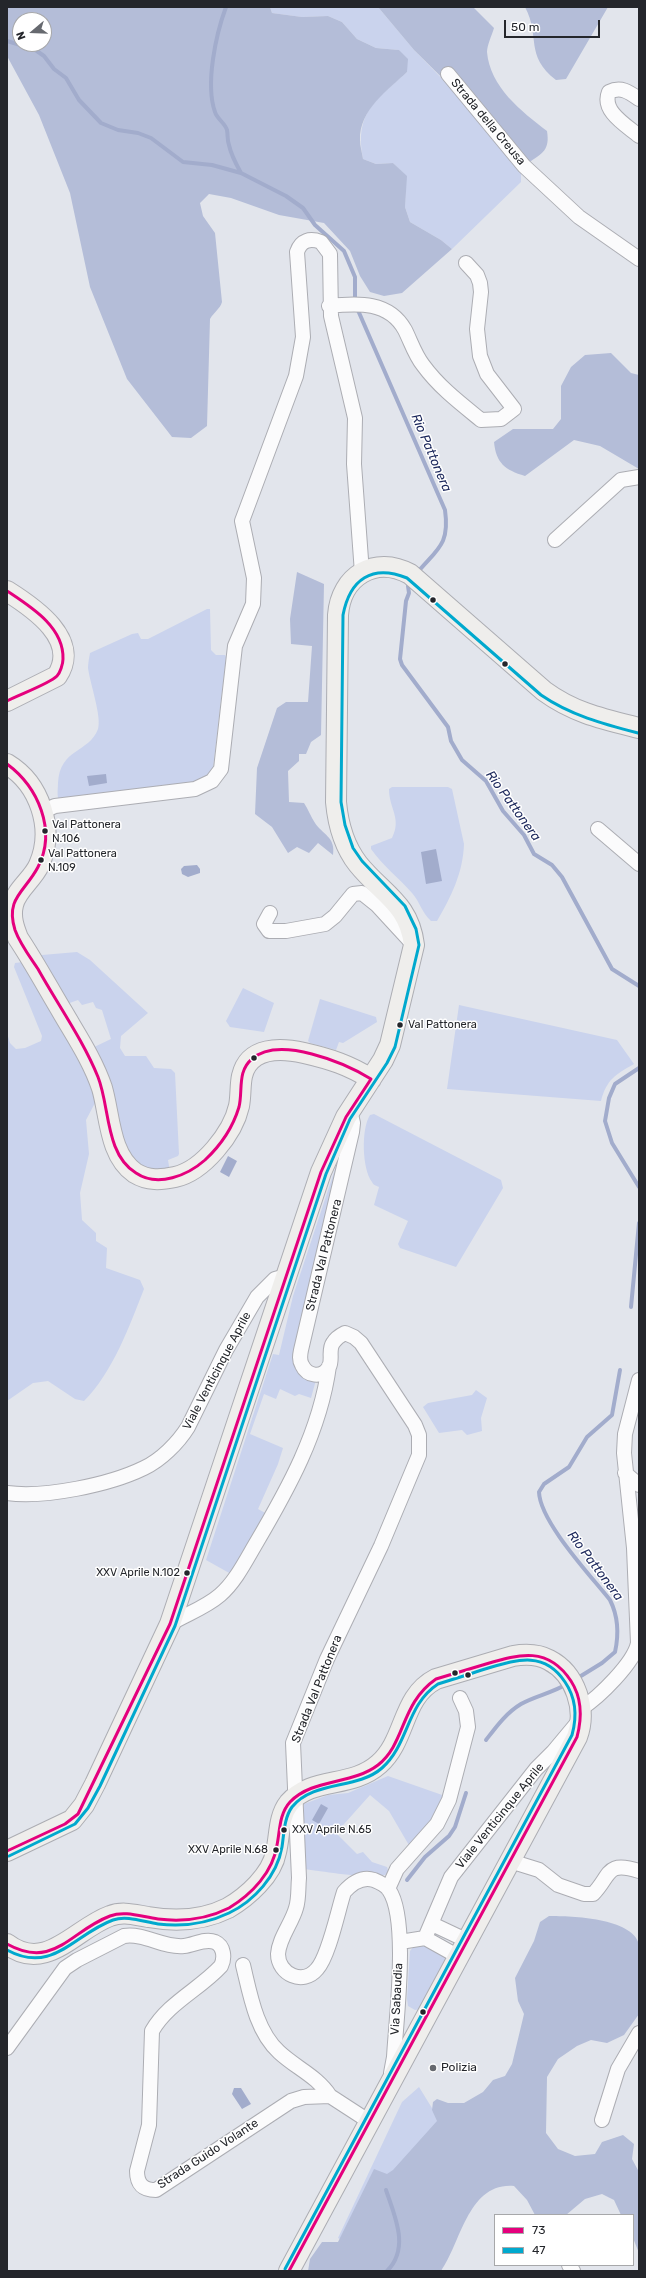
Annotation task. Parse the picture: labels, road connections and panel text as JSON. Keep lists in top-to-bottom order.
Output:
{
  "streets": {
    "street": [
      "Strada della Creusa",
      "Strada Val Pattonera",
      "Viale Venticinque Aprile",
      "Via Sabaudia",
      "Strada Guido Volante"
    ]
  },
  "crossings": [
    ["Strada Val Pattonera", "Viale Venticinque Aprile"],
    ["Viale Venticinque Aprile", "Via Sabaudia"]
  ],
  "water": ["Rio Pattonera"],
  "places": [
    "Val Pattonera N.106",
    "Val Pattonera N.109",
    "Val Pattonera",
    "XXV Aprile N.102",
    "XXV Aprile N.65",
    "XXV Aprile N.68",
    "Polizia"
  ],
  "lines": ["transit line 47", "transit line 73"],
  "legend": ["73", "47"],
  "scale_bar": "50 m",
  "north": "left"
}
